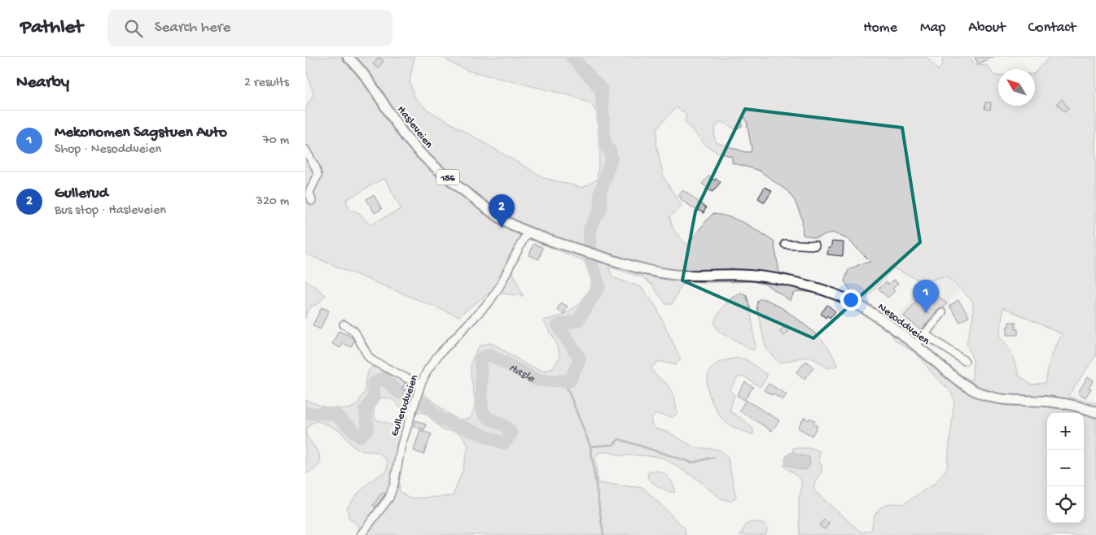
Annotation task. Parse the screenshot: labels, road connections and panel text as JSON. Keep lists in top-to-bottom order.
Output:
{
  "streets": {
    "main road": ["Hasleveien", "156", "Nesoddveien"],
    "street": ["Gullerudveien"]
  },
  "crossings": [
    ["Hasleveien", "Nesoddveien"],
    ["Hasleveien", "Gullerudveien"]
  ],
  "water": ["Hasle"],
  "north": "top left",
  "page": {
    "header": "Pathlet",
    "search": "Search here",
    "nav": [
      "Home",
      "Map",
      "About",
      "Contact"
    ],
    "heading": ["Nearby", "2 results"],
    "list": [
      {
        "mark": "1",
        "name": "Mekonomen Sagstuen Auto",
        "note": "Shop · Nesoddveien",
        "value": "70 m"
      },
      {
        "mark": "2",
        "name": "Gullerud",
        "note": "Bus stop · Hasleveien",
        "value": "320 m"
      }
    ],
    "pins": ["2", "1"],
    "map_buttons": ["+", "−"]
  }
}
